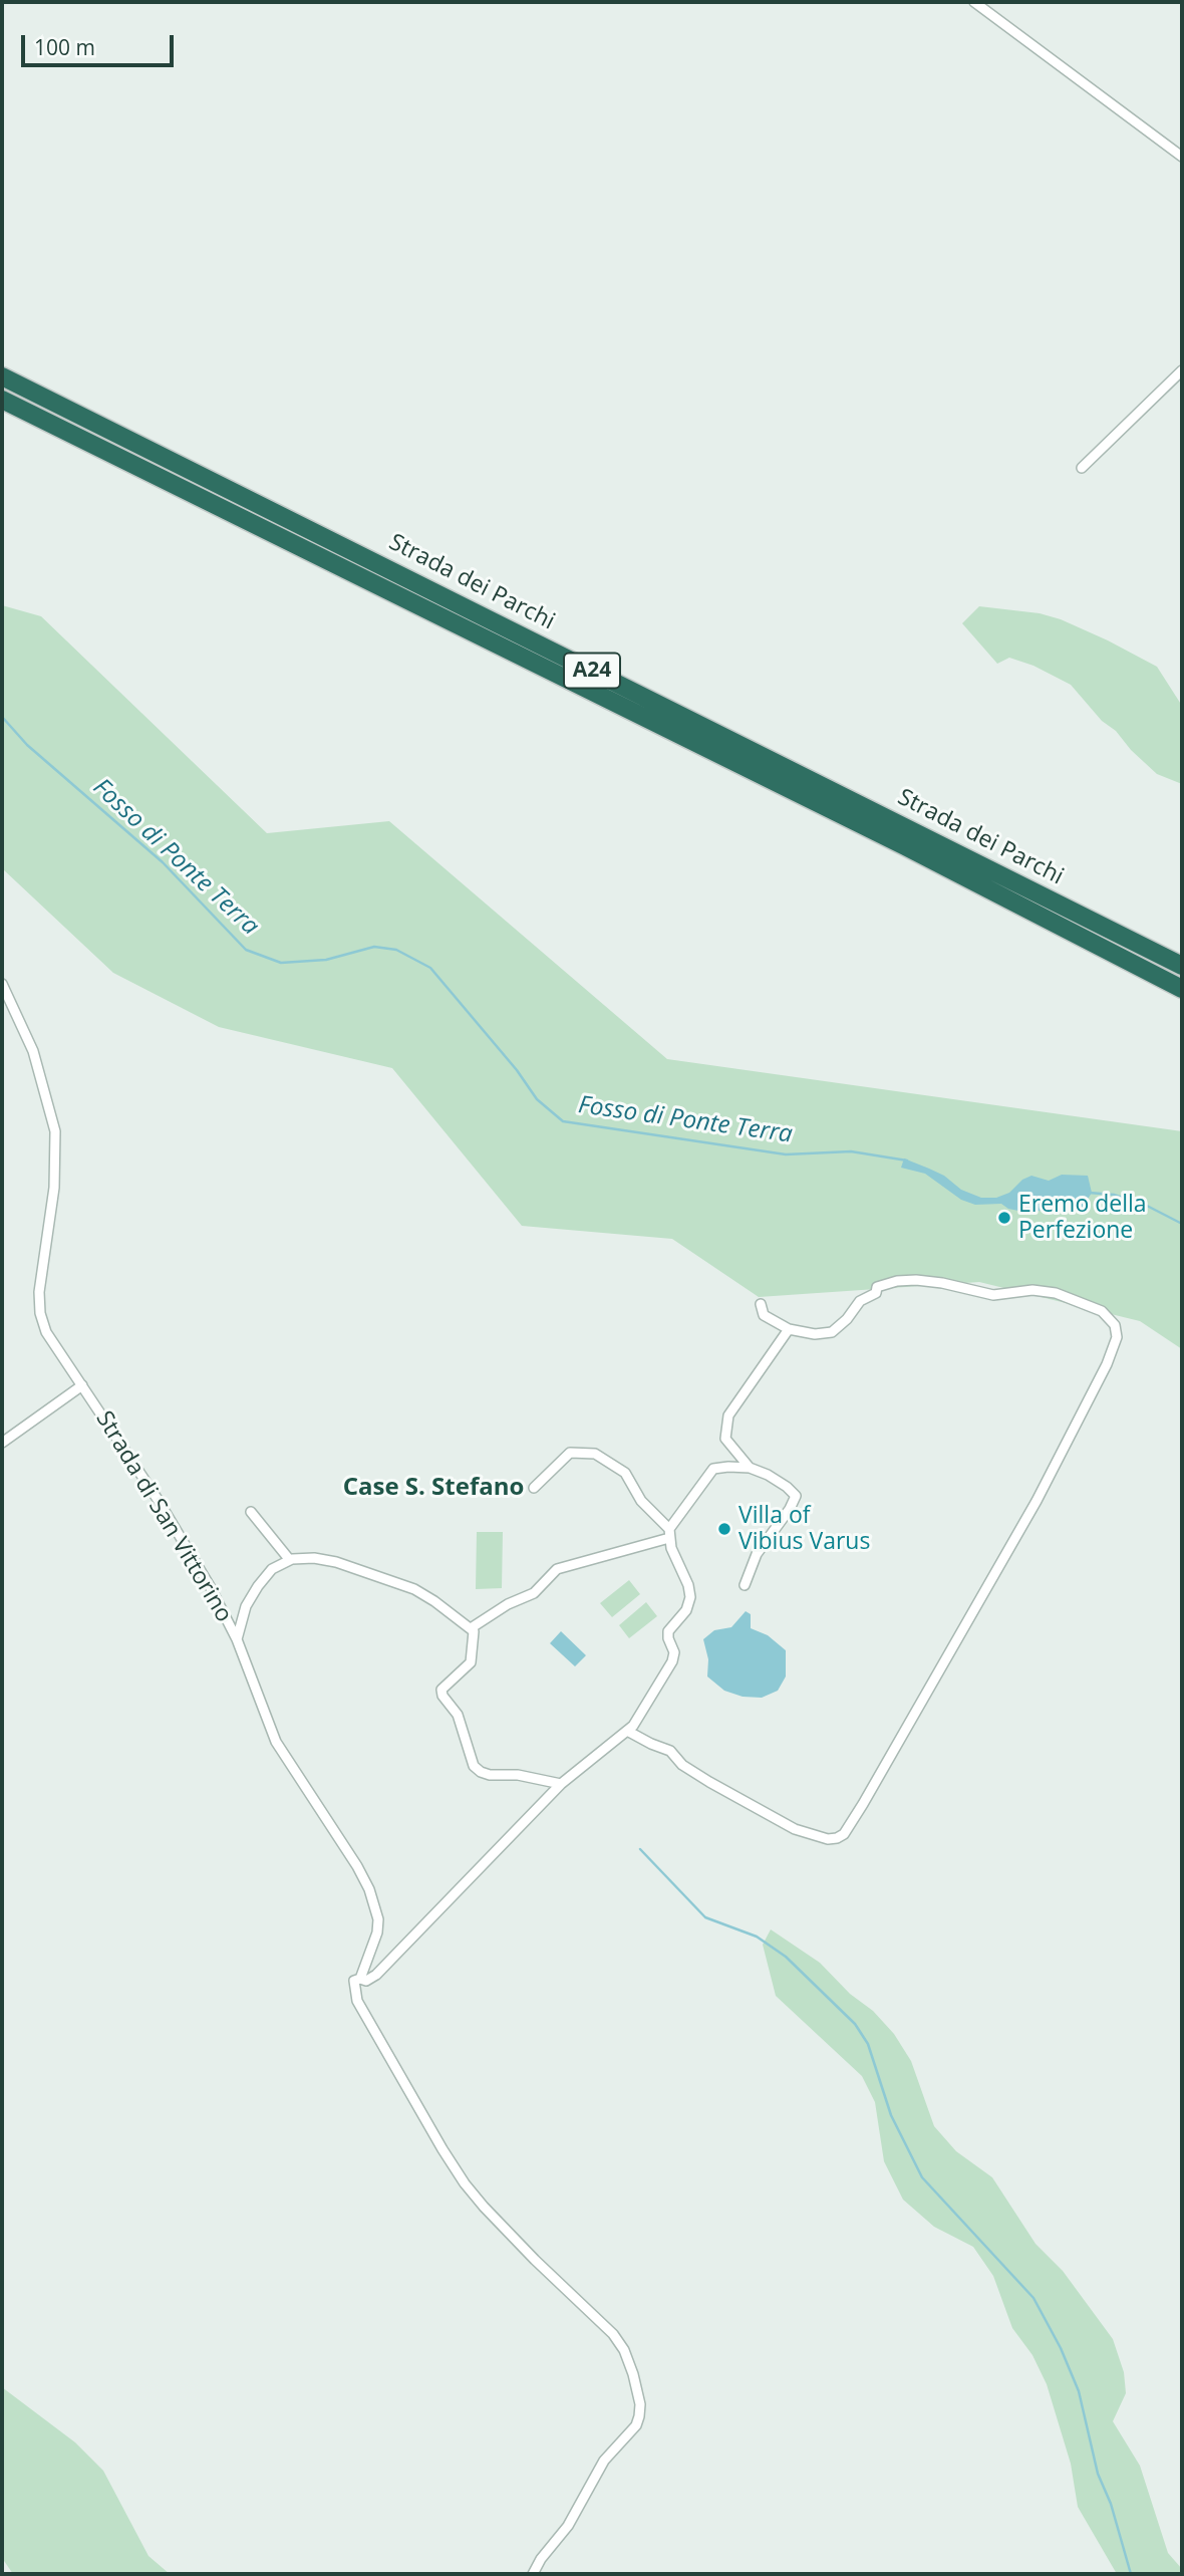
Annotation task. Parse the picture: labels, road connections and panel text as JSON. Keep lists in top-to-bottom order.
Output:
{
  "streets": {
    "highway": ["Strada dei Parchi", "A24"],
    "street": ["Strada di San Vittorino"]
  },
  "districts": ["Case S. Stefano"],
  "water": ["Fosso di Ponte Terra"],
  "places": ["Eremo della Perfezione", "Villa of Vibius Varus"],
  "scale_bar": "100 m"
}
